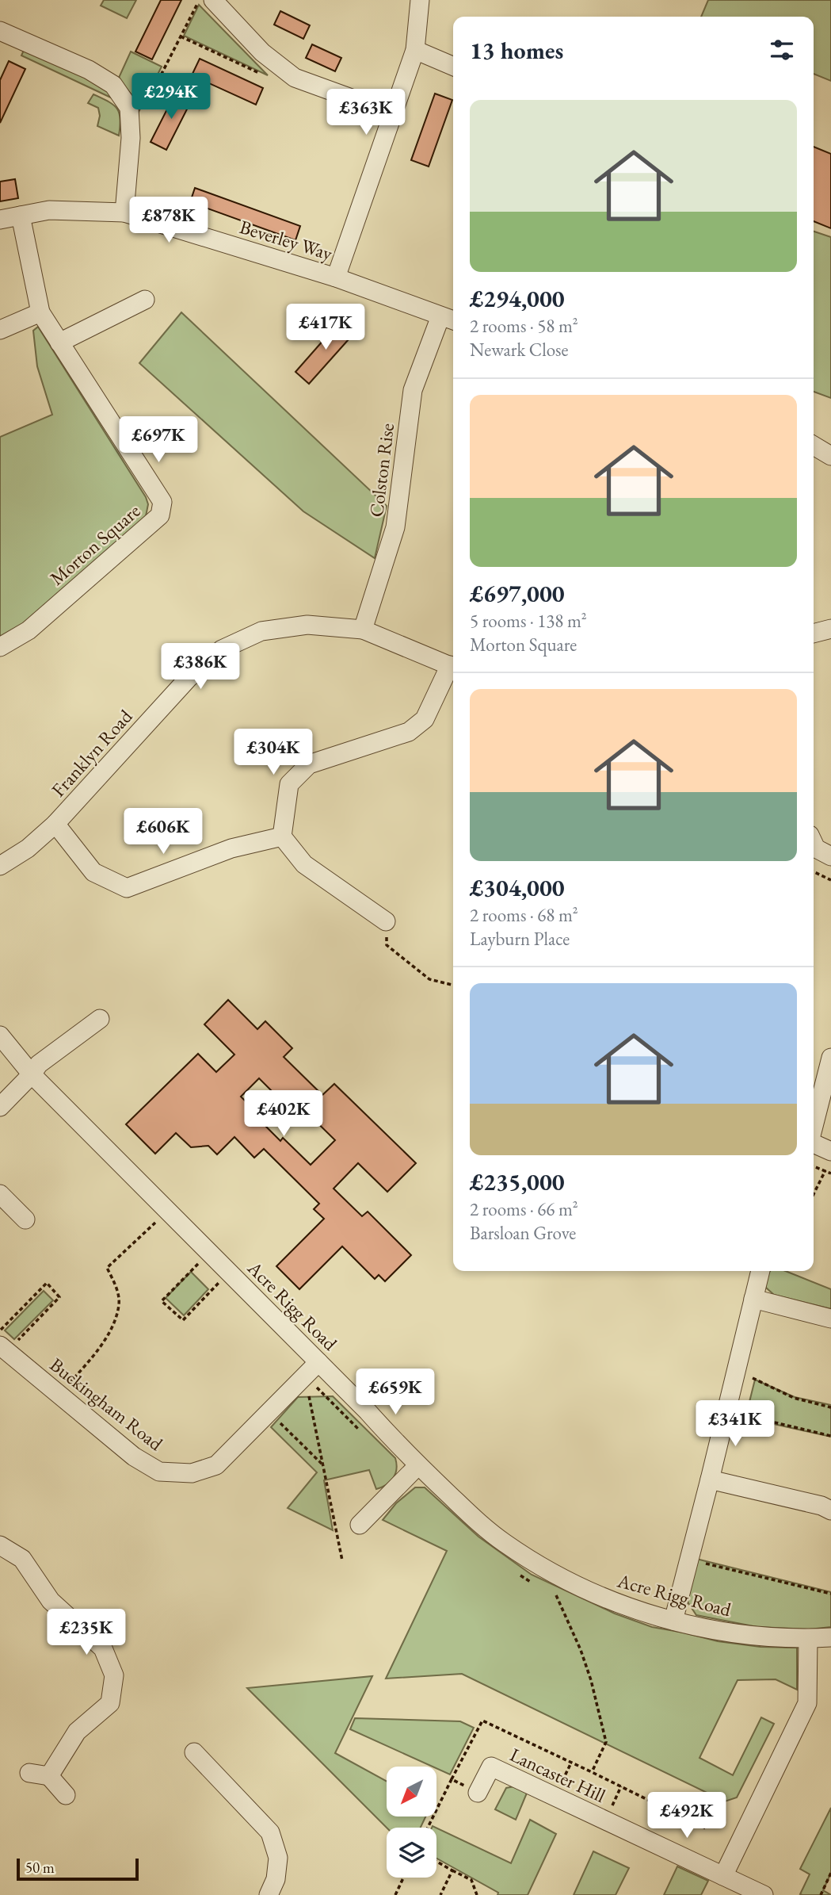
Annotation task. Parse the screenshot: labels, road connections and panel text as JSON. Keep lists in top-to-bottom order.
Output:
{
  "streets": {
    "street": [
      "Beverley Way",
      "Colston Rise",
      "Morton Square",
      "Franklyn Road",
      "Acre Rigg Road",
      "Buckingham Road",
      "Lancaster Hill"
    ]
  },
  "crossings": [
    ["Beverley Way", "Colston Rise"],
    ["Beverley Way", "Morton Square"],
    ["Colston Rise", "Franklyn Road"],
    ["Acre Rigg Road", "Buckingham Road"]
  ],
  "scale_bar": "50 m",
  "north": "bottom left",
  "page": {
    "heading": "13 homes",
    "price": [
      "£294K",
      "£363K",
      "£878K",
      "£417K",
      "£697K",
      "£386K",
      "£304K",
      "£606K",
      "£402K",
      "£659K",
      "£341K",
      "£235K",
      "£492K"
    ],
    "list": [
      {
        "name": "£294,000",
        "note": "2 rooms · 58 m² · Newark Close"
      },
      {
        "name": "£697,000",
        "note": "5 rooms · 138 m² · Morton Square"
      },
      {
        "name": "£304,000",
        "note": "2 rooms · 68 m² · Layburn Place"
      },
      {
        "name": "£235,000",
        "note": "2 rooms · 66 m² · Barsloan Grove"
      }
    ],
    "scale": "50 m"
  }
}
